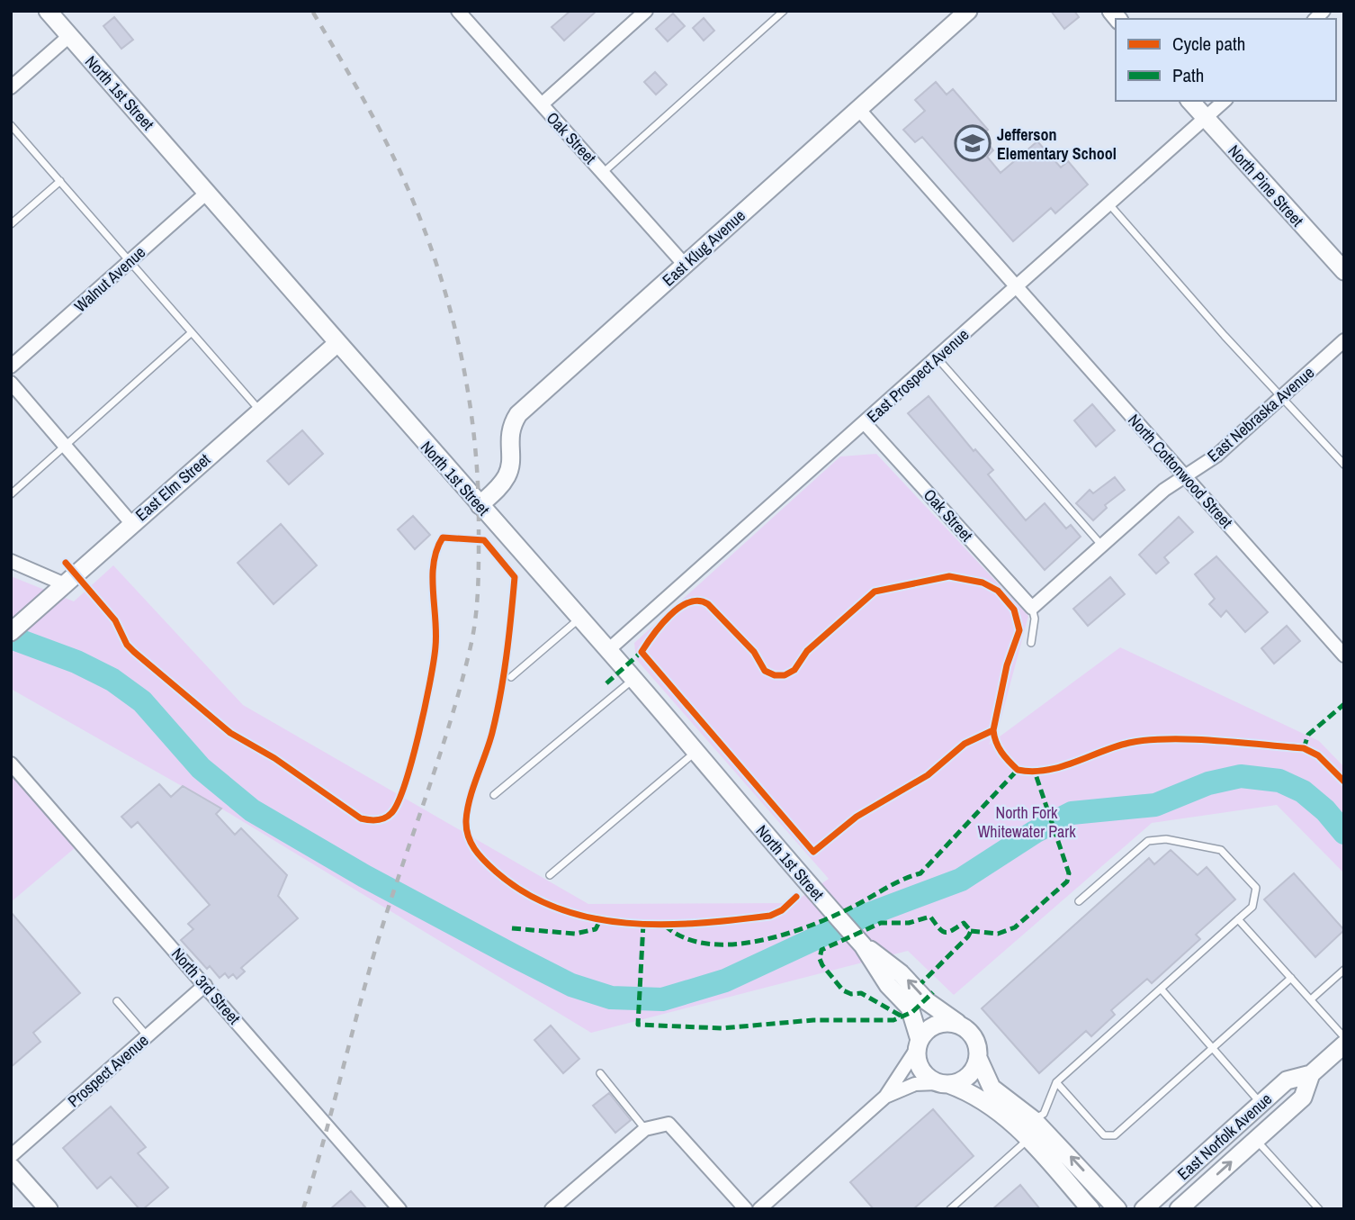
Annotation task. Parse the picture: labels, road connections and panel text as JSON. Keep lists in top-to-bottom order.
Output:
{
  "streets": {
    "main road": [
      "North 1st Street",
      "North Pine Street",
      "East Klug Avenue",
      "East Elm Street",
      "East Norfolk Avenue"
    ],
    "street": [
      "Oak Street",
      "Walnut Avenue",
      "East Prospect Avenue",
      "East Nebraska Avenue",
      "North Cottonwood Street",
      "North 3rd Street",
      "Prospect Avenue"
    ]
  },
  "crossings": [
    ["North 1st Street", "East Klug Avenue"],
    ["North 1st Street", "Walnut Avenue"],
    ["North 1st Street", "East Prospect Avenue"],
    ["North 1st Street", "East Elm Street"],
    ["Oak Street", "East Klug Avenue"],
    ["Oak Street", "East Prospect Avenue"],
    ["Oak Street", "East Nebraska Avenue"],
    ["North Pine Street", "East Prospect Avenue"],
    ["East Klug Avenue", "North Cottonwood Street"],
    ["East Prospect Avenue", "North Cottonwood Street"],
    ["East Nebraska Avenue", "North Cottonwood Street"],
    ["North 3rd Street", "Prospect Avenue"]
  ],
  "parks": ["North Fork Whitewater Park"],
  "places": {
    "school or university": ["Jefferson Elementary School"]
  },
  "legend": ["Cycle path", "Path"]
}
